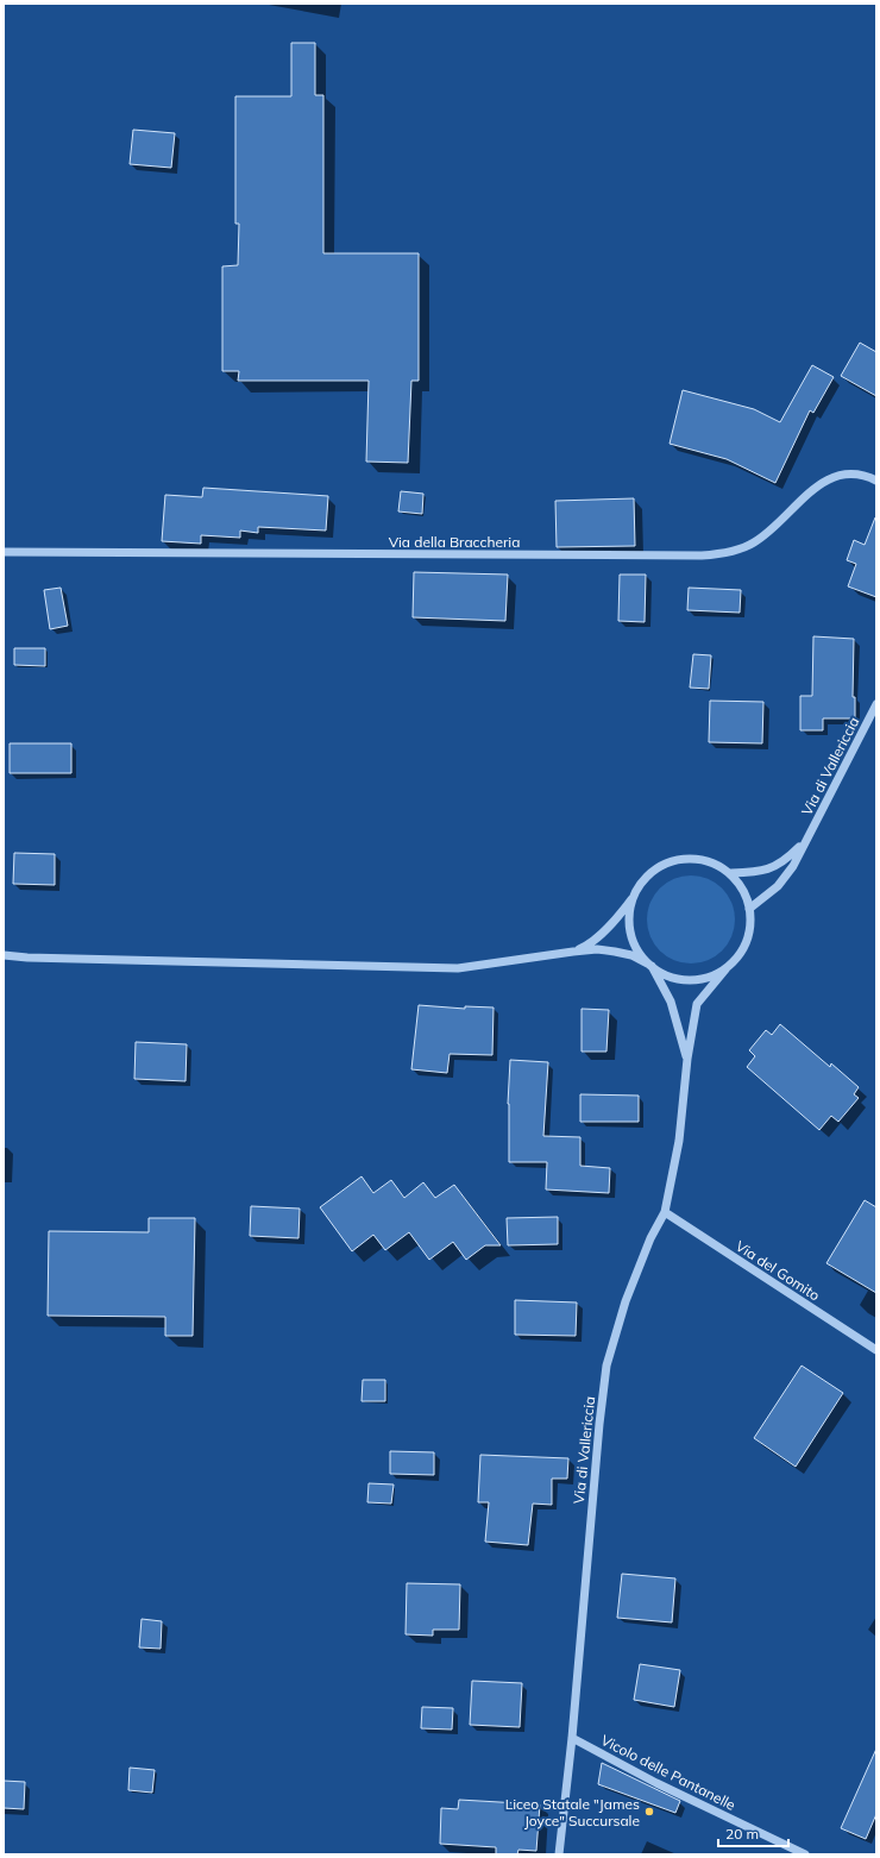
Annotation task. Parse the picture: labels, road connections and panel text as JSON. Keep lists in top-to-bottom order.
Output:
{
  "streets": {
    "street": [
      "Via della Braccheria",
      "Via di Vallericcia",
      "Via del Gomito",
      "Vicolo delle Pantanelle"
    ]
  },
  "crossings": [
    ["Via di Vallericcia", "Via del Gomito"],
    ["Via di Vallericcia", "Vicolo delle Pantanelle"]
  ],
  "places": ["Liceo Statale \"James Joyce\" Succursale"],
  "scale_bar": "20 m"
}
